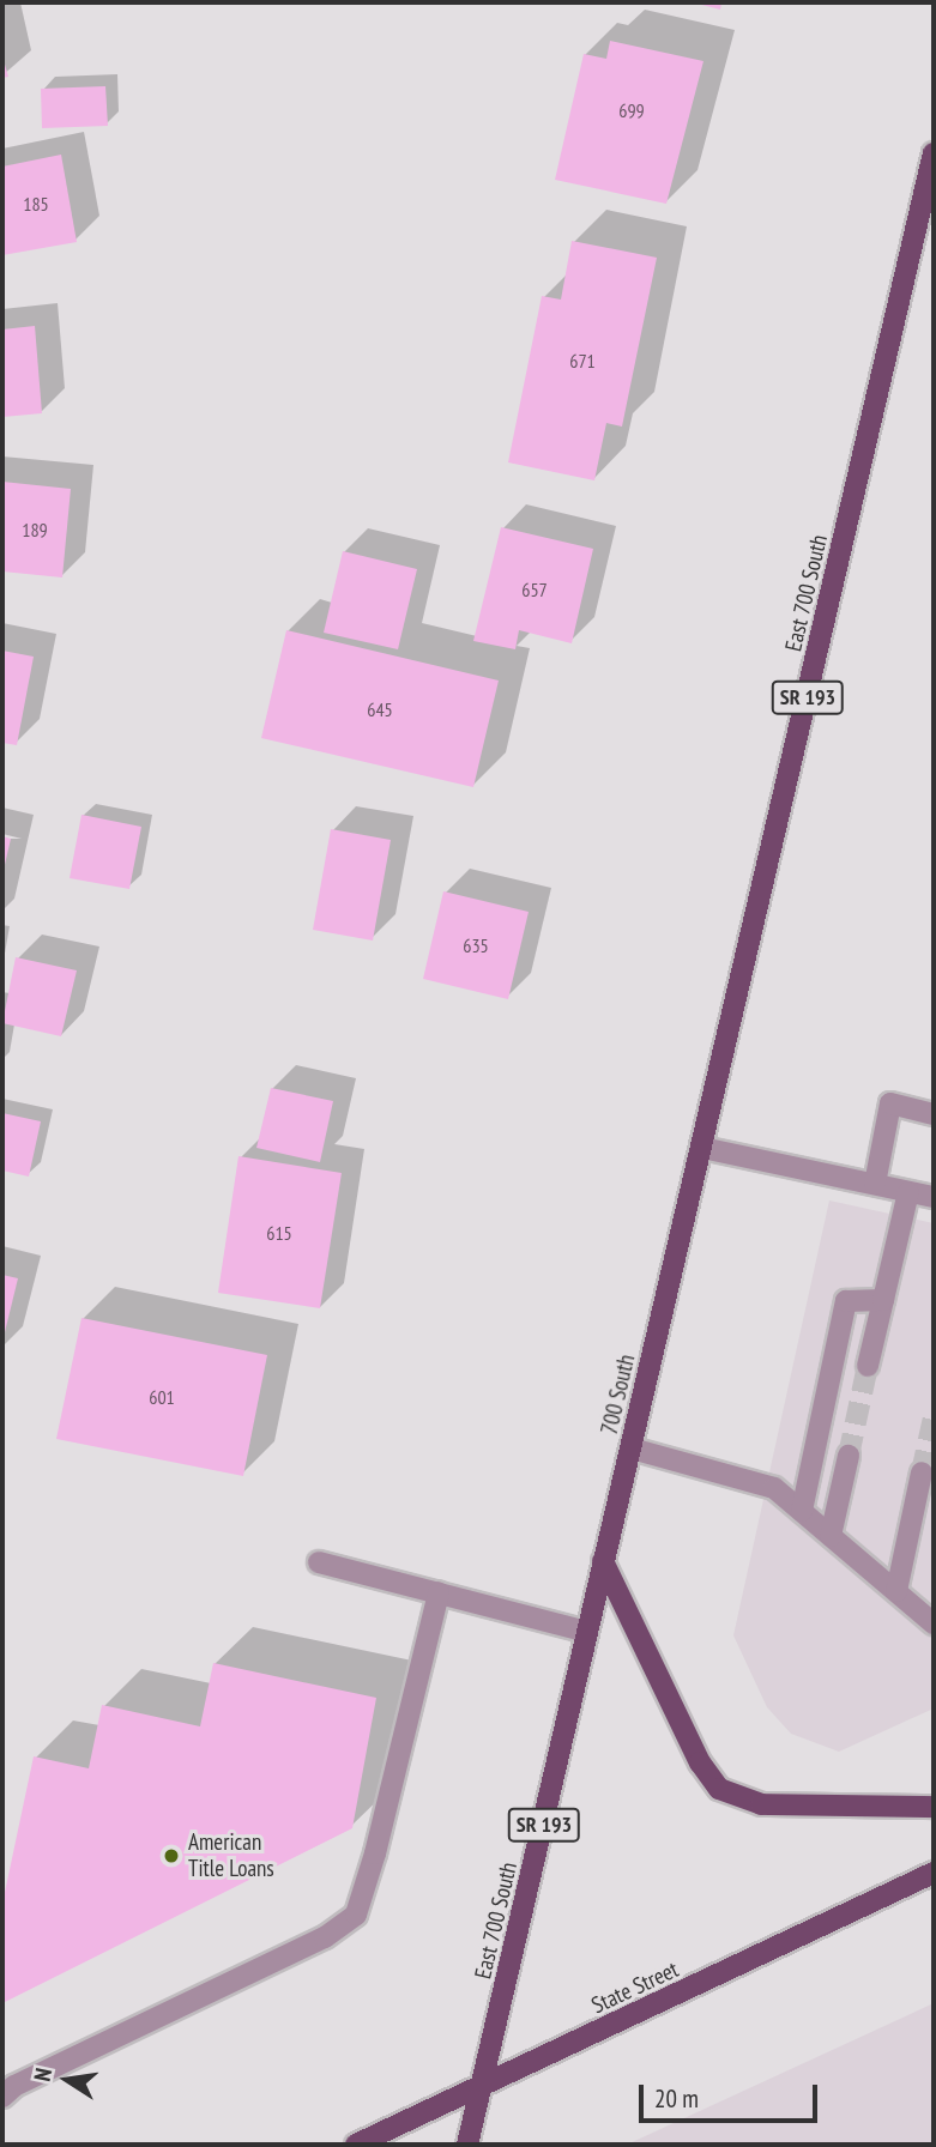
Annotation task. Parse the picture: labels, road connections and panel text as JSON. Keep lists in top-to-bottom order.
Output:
{
  "streets": {
    "main road": [
      "East 700 South",
      "SR 193",
      "700 South",
      "State Street"
    ]
  },
  "crossings": [
    ["East 700 South", "700 South"],
    ["East 700 South", "State Street"]
  ],
  "places": ["American Title Loans"],
  "house_numbers": [
    "699",
    "185",
    "671",
    "189",
    "657",
    "645",
    "635",
    "615",
    "601"
  ],
  "scale_bar": "20 m",
  "north": "left"
}
